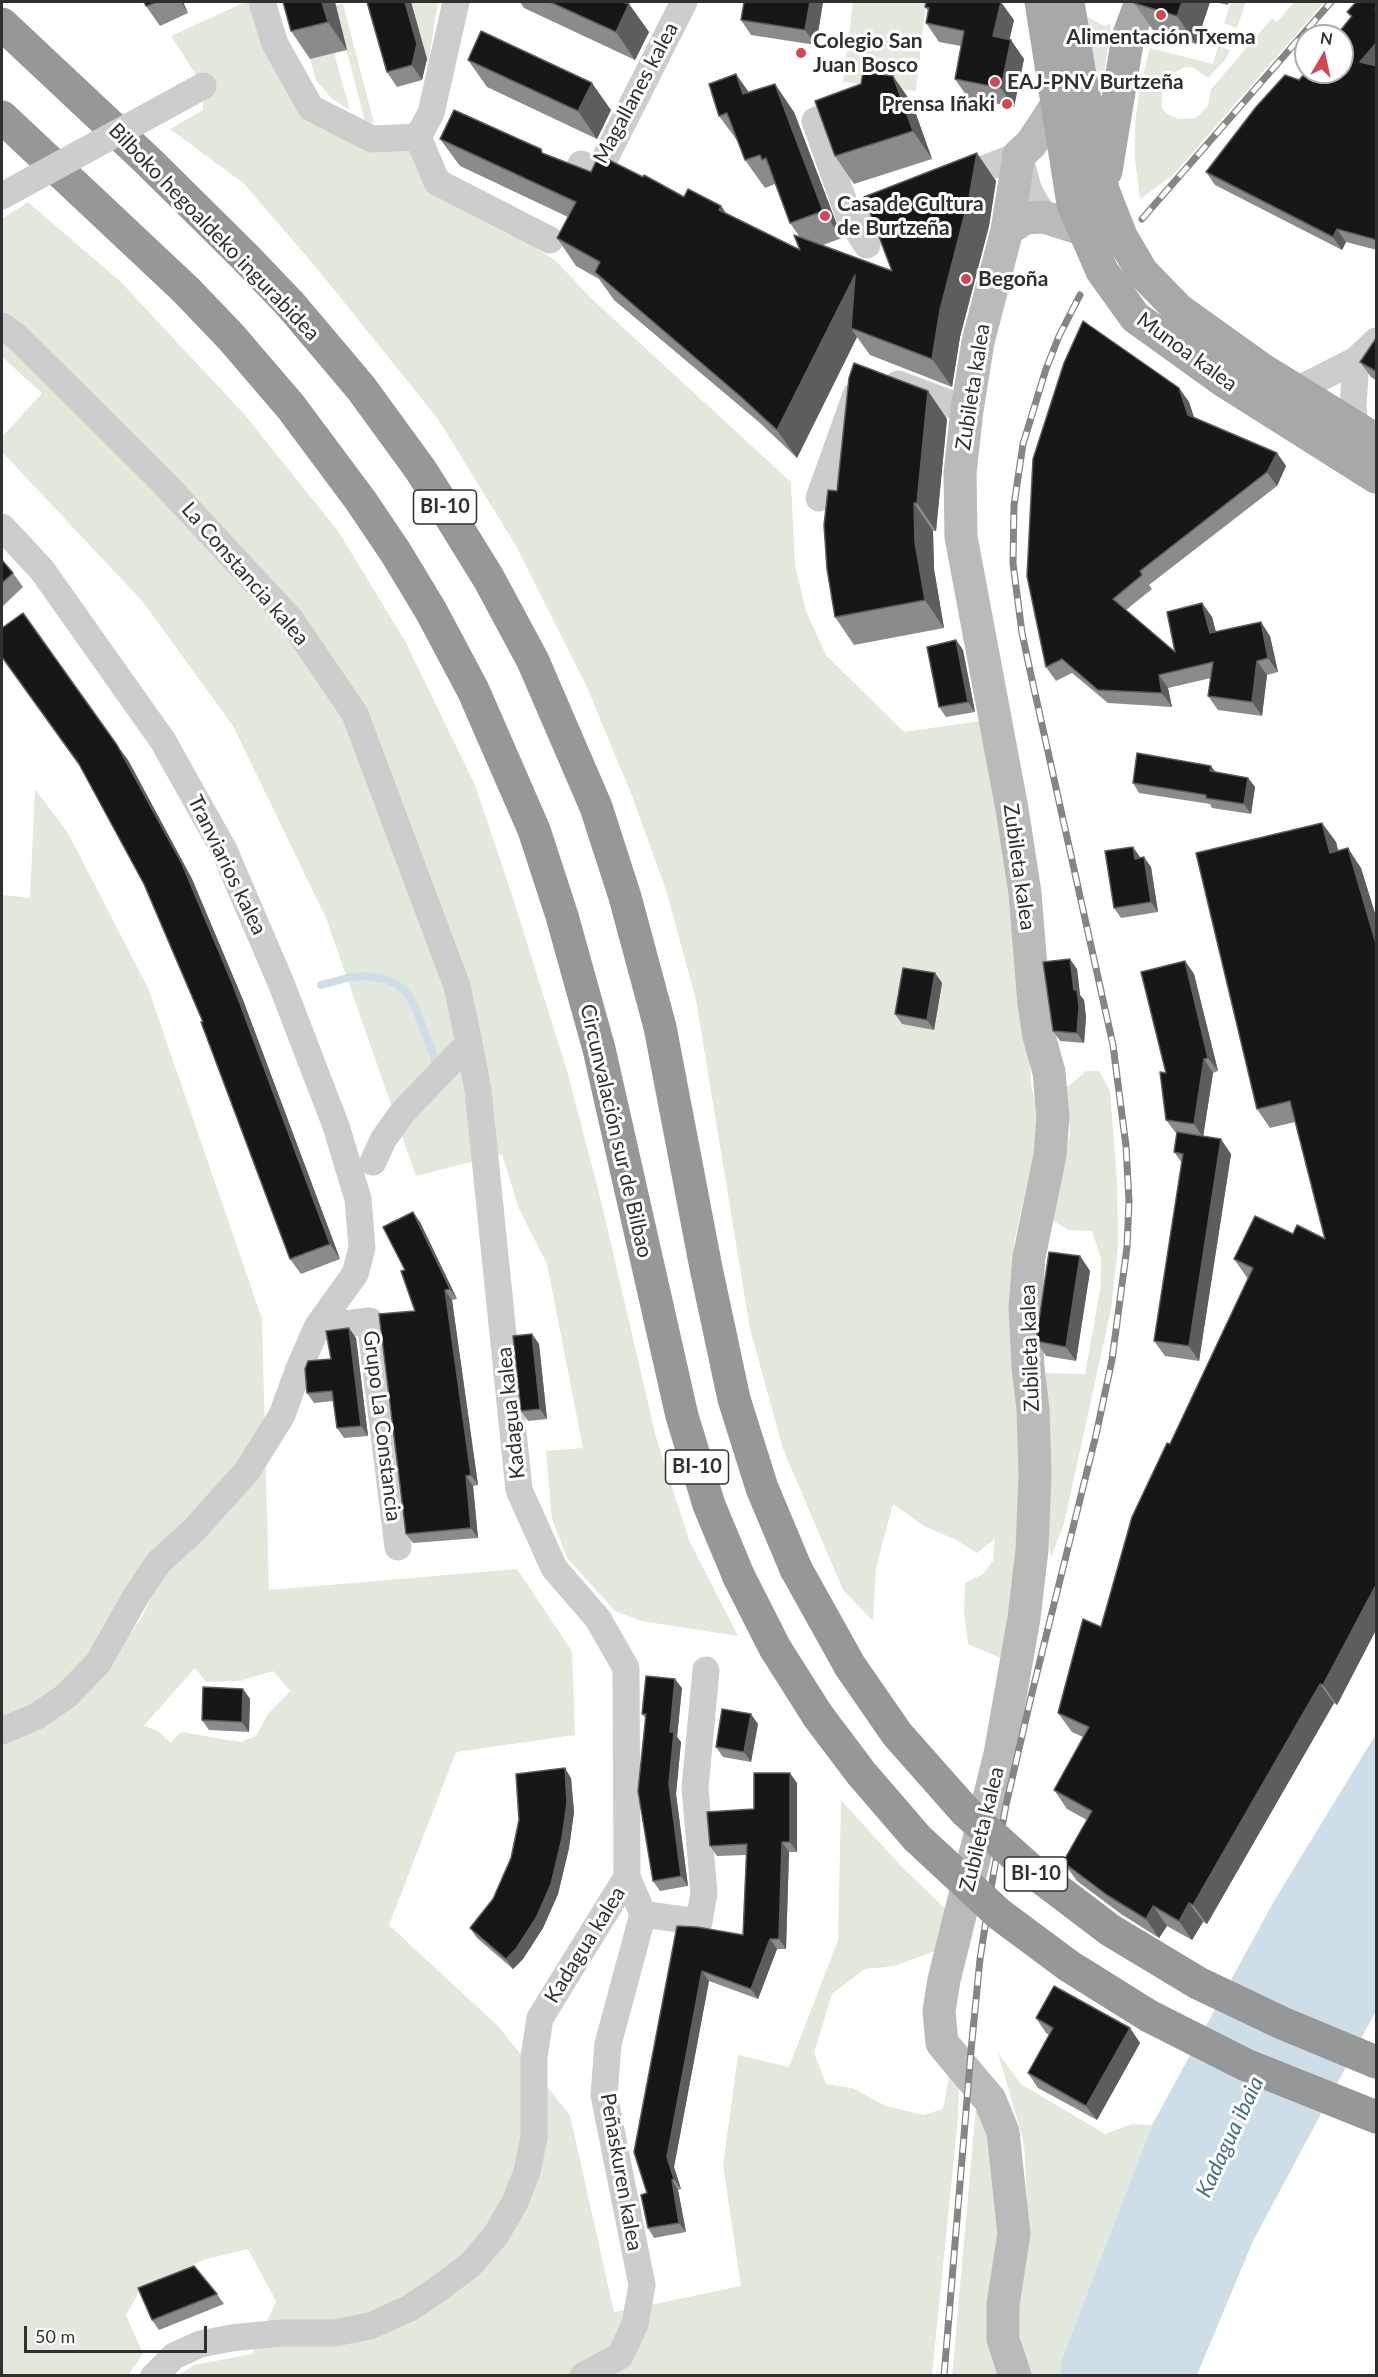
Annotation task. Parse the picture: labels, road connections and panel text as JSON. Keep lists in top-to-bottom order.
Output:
{
  "streets": {
    "highway": ["Bilboko hegoaldeko ingurabidea", "BI-10", "Circunvalación sur de Bilbao"],
    "main road": ["Munoa kalea"],
    "street": [
      "Magallanes kalea",
      "Zubileta kalea",
      "La Constancia kalea",
      "Tranviarios kalea",
      "Kadagua kalea",
      "Grupo La Constancia",
      "Peñaskuren kalea"
    ]
  },
  "crossings": [
    ["La Constancia kalea", "Kadagua kalea"],
    ["Tranviarios kalea", "Grupo La Constancia"]
  ],
  "water": ["Kadagua ibaia"],
  "places": [
    "Alimentación Txema",
    "Colegio San Juan Bosco",
    "EAJ-PNV Burtzeña",
    "Prensa Iñaki",
    "Casa de Cultura de Burtzeña",
    "Begoña"
  ],
  "scale_bar": "50 m",
  "north": "top"
}
